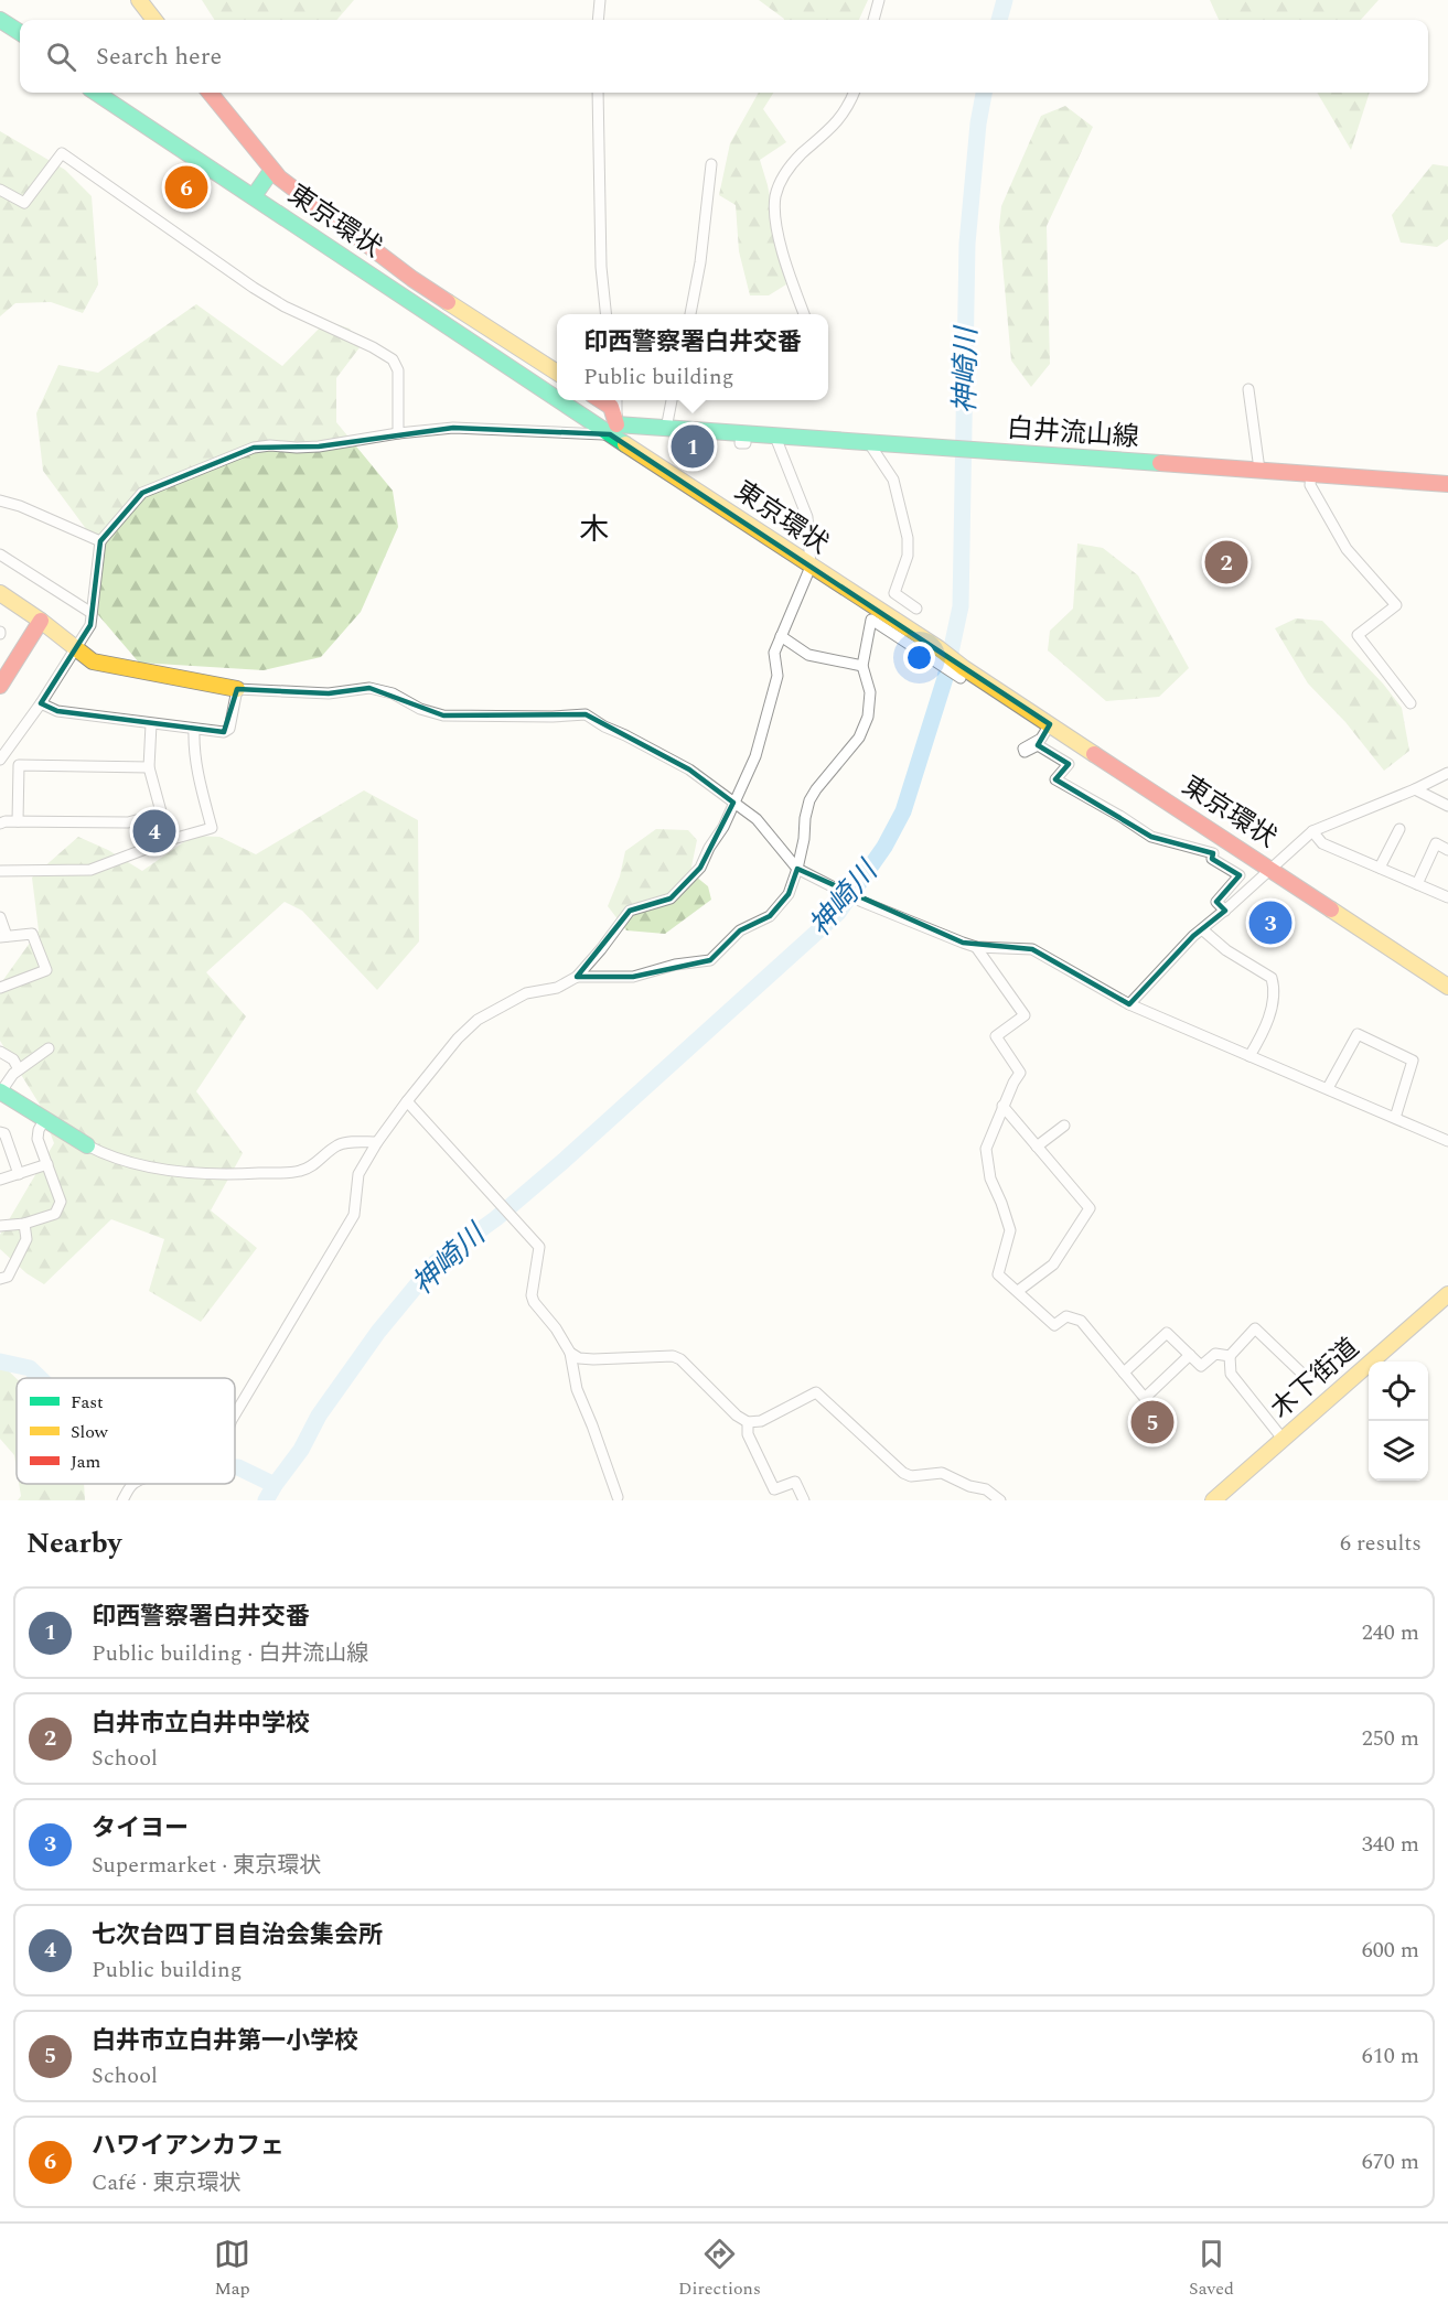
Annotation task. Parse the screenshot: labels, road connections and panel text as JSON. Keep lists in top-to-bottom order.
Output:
{
  "streets": {
    "main road": ["東京環状", "白井流山線", "木下街道"]
  },
  "crossings": [
    ["東京環状", "白井流山線"]
  ],
  "districts": ["木"],
  "water": ["神崎川"],
  "legend": ["Fast", "Slow", "Jam"],
  "page": {
    "search": "Search here",
    "pins": [
      "6",
      "1",
      "2",
      "4",
      "3",
      "5"
    ],
    "popup": ["印西警察署白井交番", "Public building"],
    "heading": ["Nearby", "6 results"],
    "list": [
      {
        "mark": "1",
        "name": "印西警察署白井交番",
        "note": "Public building · 白井流山線",
        "value": "240 m"
      },
      {
        "mark": "2",
        "name": "白井市立白井中学校",
        "note": "School",
        "value": "250 m"
      },
      {
        "mark": "3",
        "name": "タイヨー",
        "note": "Supermarket · 東京環状",
        "value": "340 m"
      },
      {
        "mark": "4",
        "name": "七次台四丁目自治会集会所",
        "note": "Public building",
        "value": "600 m"
      },
      {
        "mark": "5",
        "name": "白井市立白井第一小学校",
        "note": "School",
        "value": "610 m"
      },
      {
        "mark": "6",
        "name": "ハワイアンカフェ",
        "note": "Café · 東京環状",
        "value": "670 m"
      }
    ],
    "nav": ["Map", "Directions", "Saved"]
  }
}
